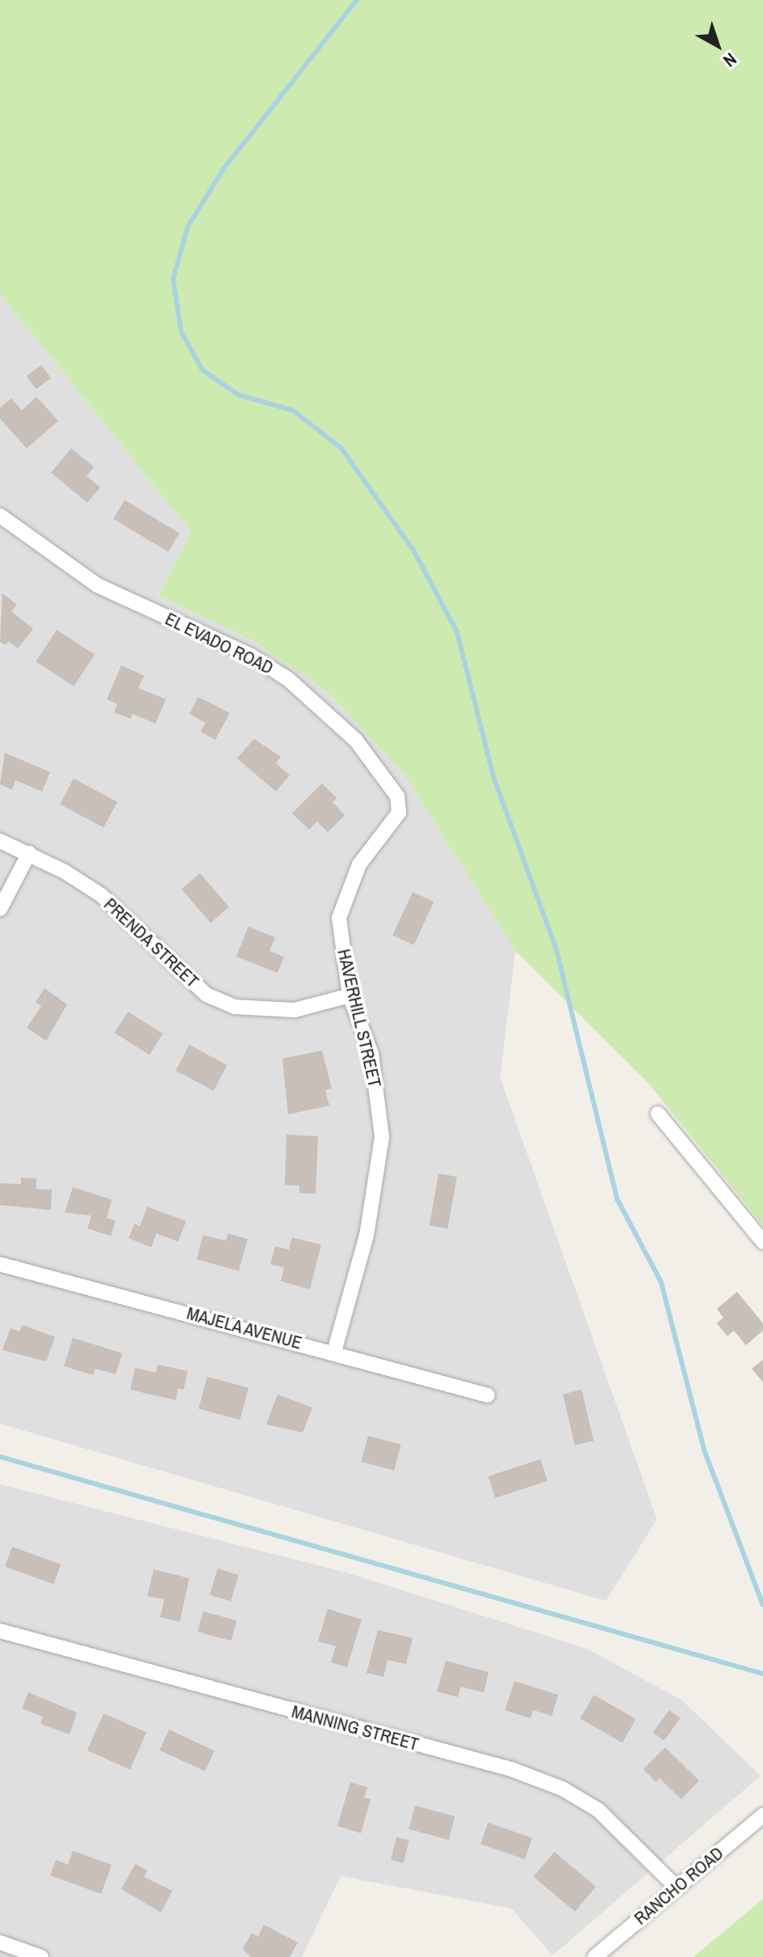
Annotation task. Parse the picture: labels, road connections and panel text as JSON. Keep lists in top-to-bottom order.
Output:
{
  "streets": {
    "street": [
      "EL EVADO ROAD",
      "PRENDA STREET",
      "HAVERHILL STREET",
      "MAJELA AVENUE",
      "MANNING STREET",
      "RANCHO ROAD"
    ]
  },
  "crossings": [
    ["EL EVADO ROAD", "HAVERHILL STREET"],
    ["PRENDA STREET", "HAVERHILL STREET"],
    ["HAVERHILL STREET", "MAJELA AVENUE"],
    ["MANNING STREET", "RANCHO ROAD"]
  ],
  "north": "bottom right"
}
